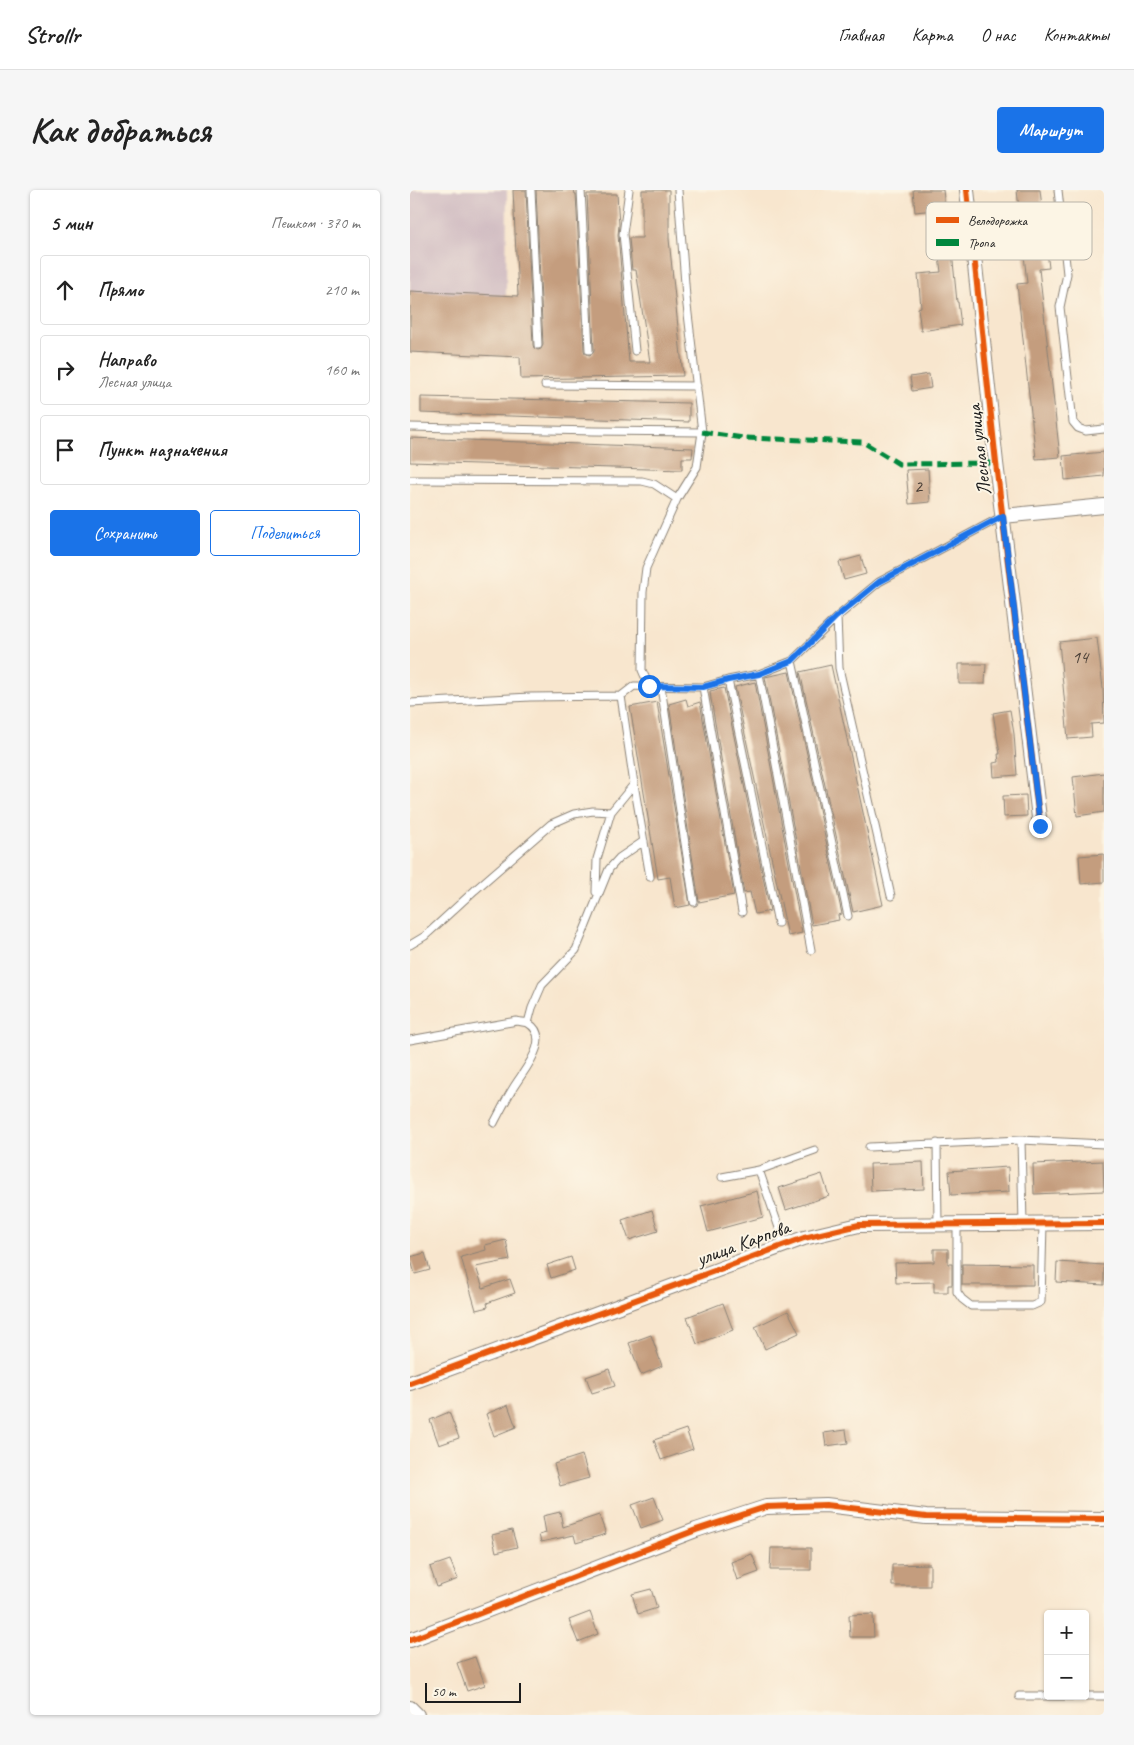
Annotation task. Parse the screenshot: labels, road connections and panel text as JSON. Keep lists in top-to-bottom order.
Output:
{
  "streets": {
    "street": ["Лесная улица", "улица Карпова"]
  },
  "house_numbers": ["2", "14"],
  "legend": ["Велодорожка", "Тропа"],
  "scale_bar": "50 m",
  "page": {
    "header": "Strollr",
    "nav": [
      "Главная",
      "Карта",
      "О нас",
      "Контакты"
    ],
    "buttons": [
      "Маршрут",
      ["Сохранить", "Поделиться"]
    ],
    "title": "Как добраться",
    "heading": ["5 мин", "Пешком · 370 m"],
    "list": [
      ["Прямо", "210 m"],
      ["Направо", "Лесная улица", "160 m"],
      "Пункт назначения"
    ],
    "map_buttons": ["+", "−"],
    "scale": "50 m"
  }
}
